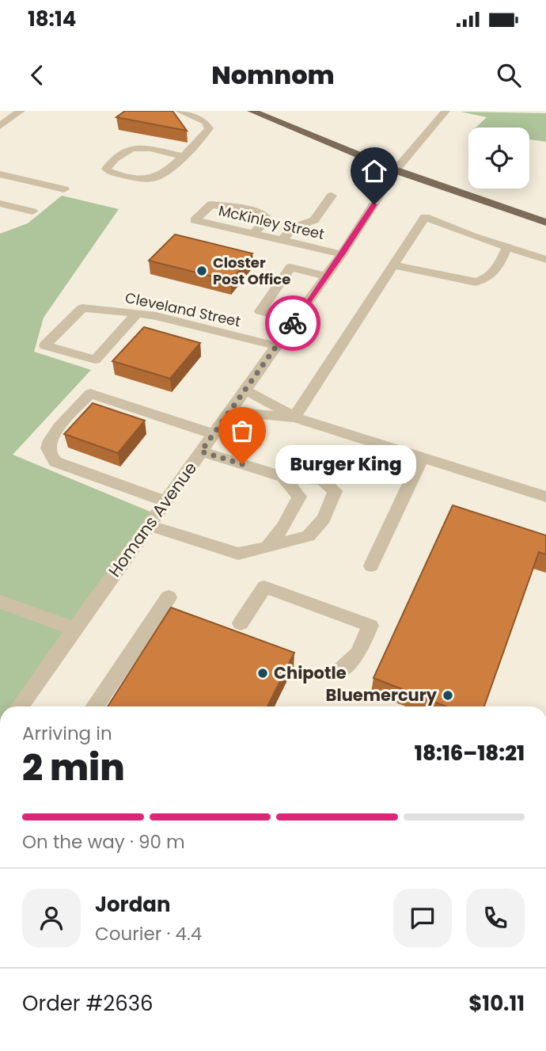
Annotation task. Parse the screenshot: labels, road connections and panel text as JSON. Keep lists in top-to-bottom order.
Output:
{
  "streets": {
    "street": ["McKinley Street", "Cleveland Street", "Homans Avenue"]
  },
  "crossings": [
    ["McKinley Street", "Homans Avenue"],
    ["Cleveland Street", "Homans Avenue"]
  ],
  "places": [
    "Closter Post Office",
    "Burger King",
    "Chipotle",
    "Bluemercury"
  ],
  "page": {
    "status": "18:14",
    "header": "Nomnom",
    "bubble": "Burger King",
    "heading": ["2 min", "Arriving in", "18:16–18:21"],
    "panel": [
      "Jordan",
      "Courier · 4.4",
      "Order #2636",
      "$10.11"
    ],
    "bar": "On the way · 90 m"
  }
}
